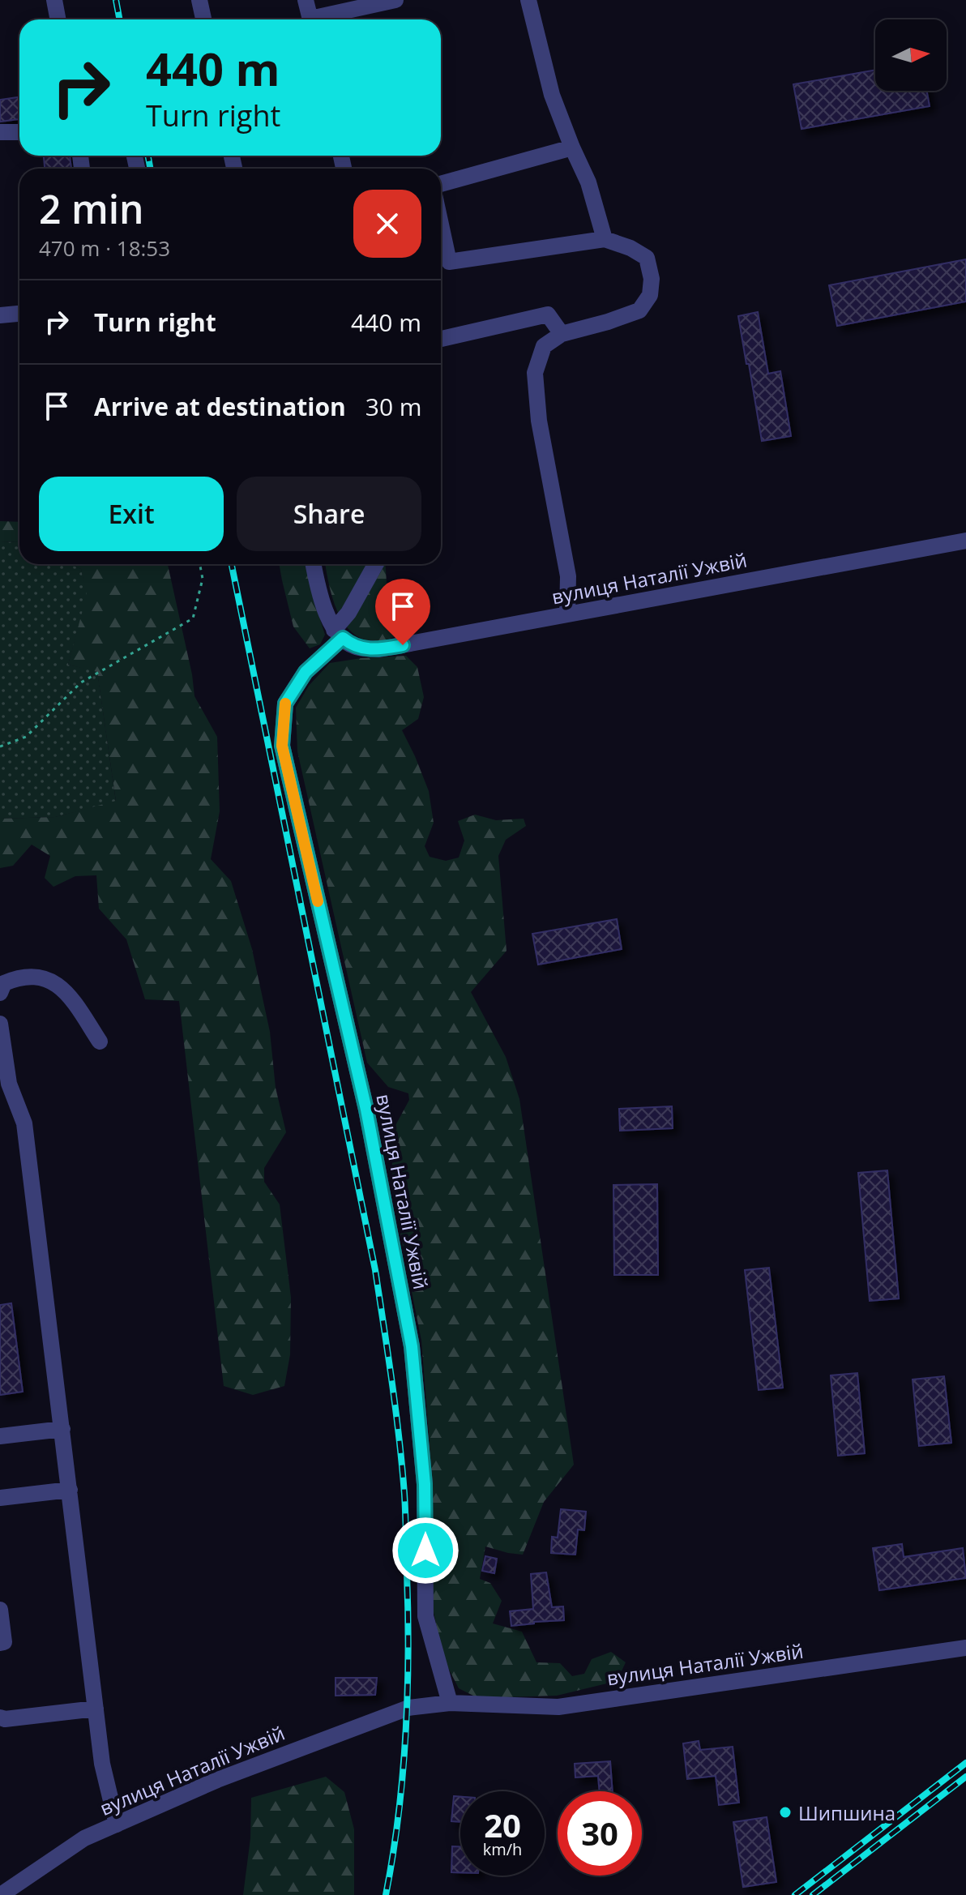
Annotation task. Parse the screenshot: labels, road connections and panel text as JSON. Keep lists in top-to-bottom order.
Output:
{
  "streets": {
    "street": ["вулиця Наталії Ужвій"]
  },
  "places": ["Шипшина"],
  "north": "right",
  "page": {
    "turn": ["440 m", "Turn right"],
    "heading": ["2 min", "470 m · 18:53"],
    "list": [
      {
        "name": "Turn right",
        "value": "440 m"
      },
      {
        "name": "Arrive at destination",
        "value": "30 m"
      }
    ],
    "buttons": ["Exit", "Share"],
    "speed": "20 km/h",
    "limit": "30"
  }
}
